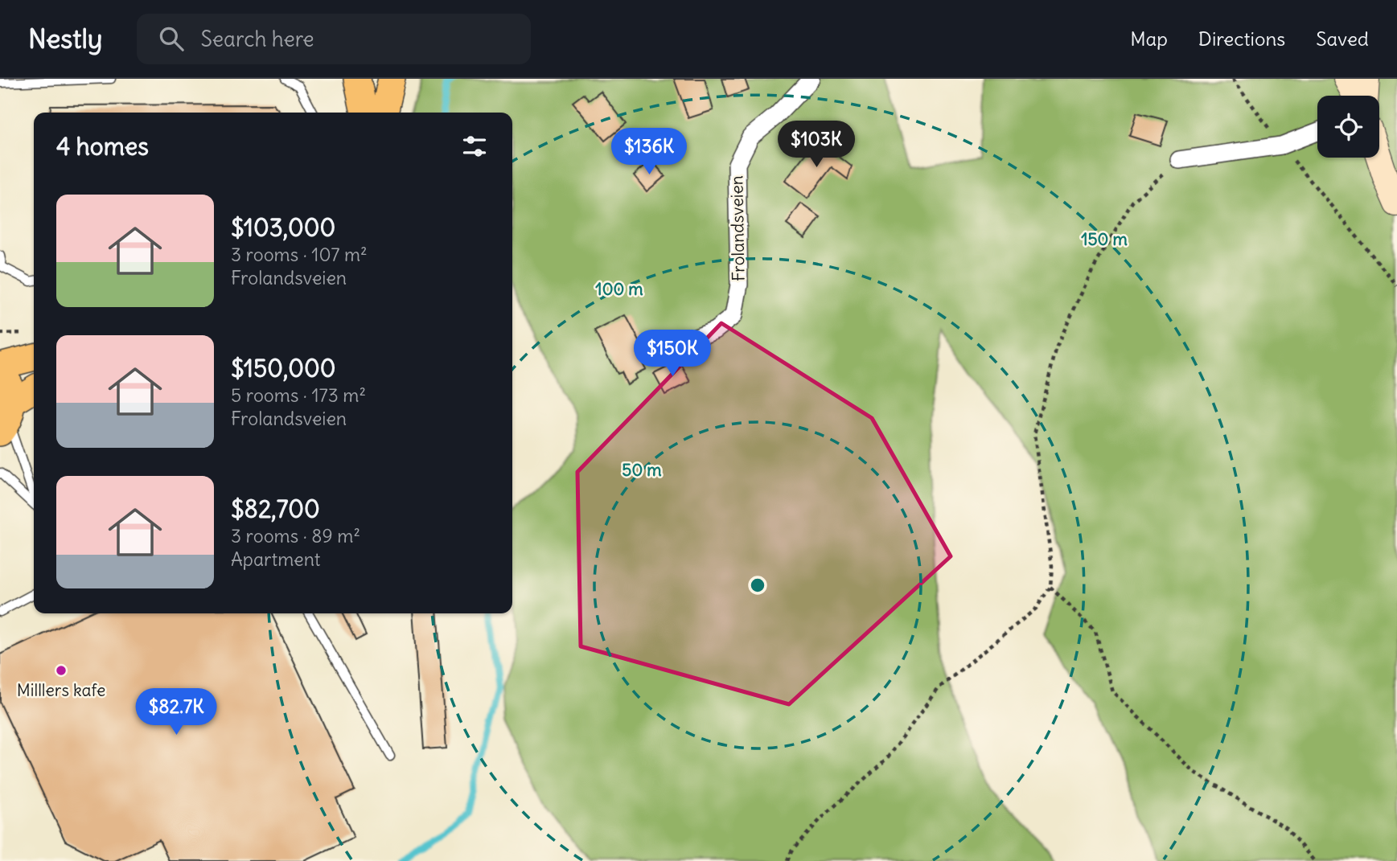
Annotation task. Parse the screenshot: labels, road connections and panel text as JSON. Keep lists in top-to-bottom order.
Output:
{
  "streets": {
    "street": ["Frolandsveien"]
  },
  "places": ["Milllers kafe"],
  "page": {
    "header": "Nestly",
    "search": "Search here",
    "nav": ["Map", "Directions", "Saved"],
    "heading": "4 homes",
    "price": [
      "$103K",
      "$136K",
      "$150K",
      "$82.7K"
    ],
    "list": [
      {
        "name": "$103,000",
        "note": "3 rooms · 107 m² · Frolandsveien"
      },
      {
        "name": "$150,000",
        "note": "5 rooms · 173 m² · Frolandsveien"
      },
      {
        "name": "$82,700",
        "note": "3 rooms · 89 m² · Apartment"
      }
    ]
  },
  "rings": ["150 m", "100 m", "50 m"]
}
